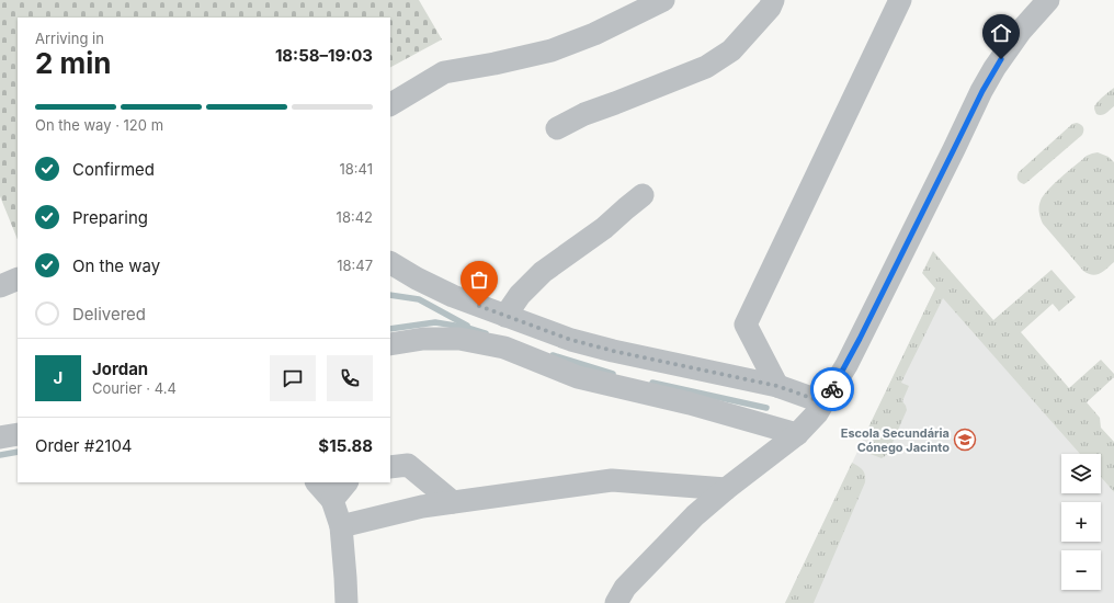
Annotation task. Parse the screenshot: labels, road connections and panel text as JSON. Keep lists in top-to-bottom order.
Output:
{
  "places": {
    "school or university": ["Escola Secundária Cónego Jacinto"]
  },
  "page": {
    "heading": ["2 min", "Arriving in", "18:58–19:03"],
    "panel": [
      "Jordan",
      "Courier · 4.4",
      "Order #2104",
      "$15.88"
    ],
    "bar": "On the way · 120 m",
    "list": [
      ["Confirmed", "18:41"],
      ["Preparing", "18:42"],
      ["On the way", "18:47"],
      "Delivered"
    ],
    "round": "J",
    "map_buttons": ["+", "−"]
  }
}
